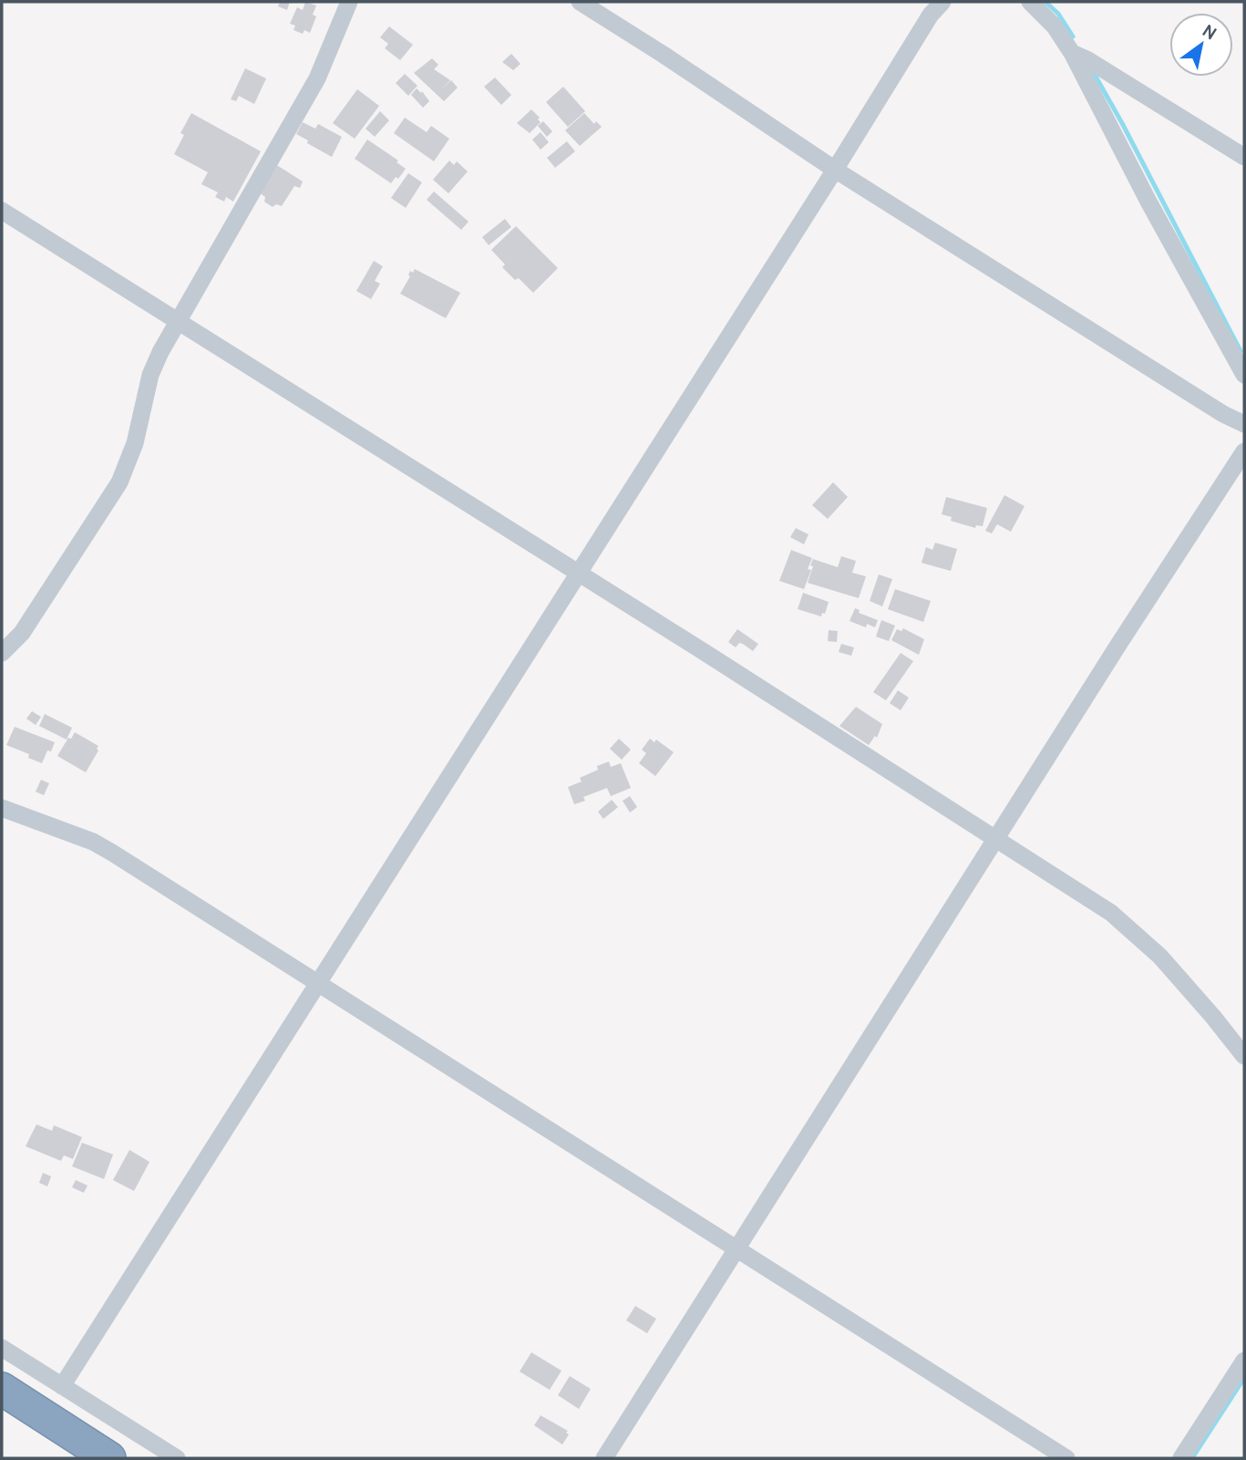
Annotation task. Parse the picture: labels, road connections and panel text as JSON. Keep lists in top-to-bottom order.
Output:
{
  "north": "top right"
}
